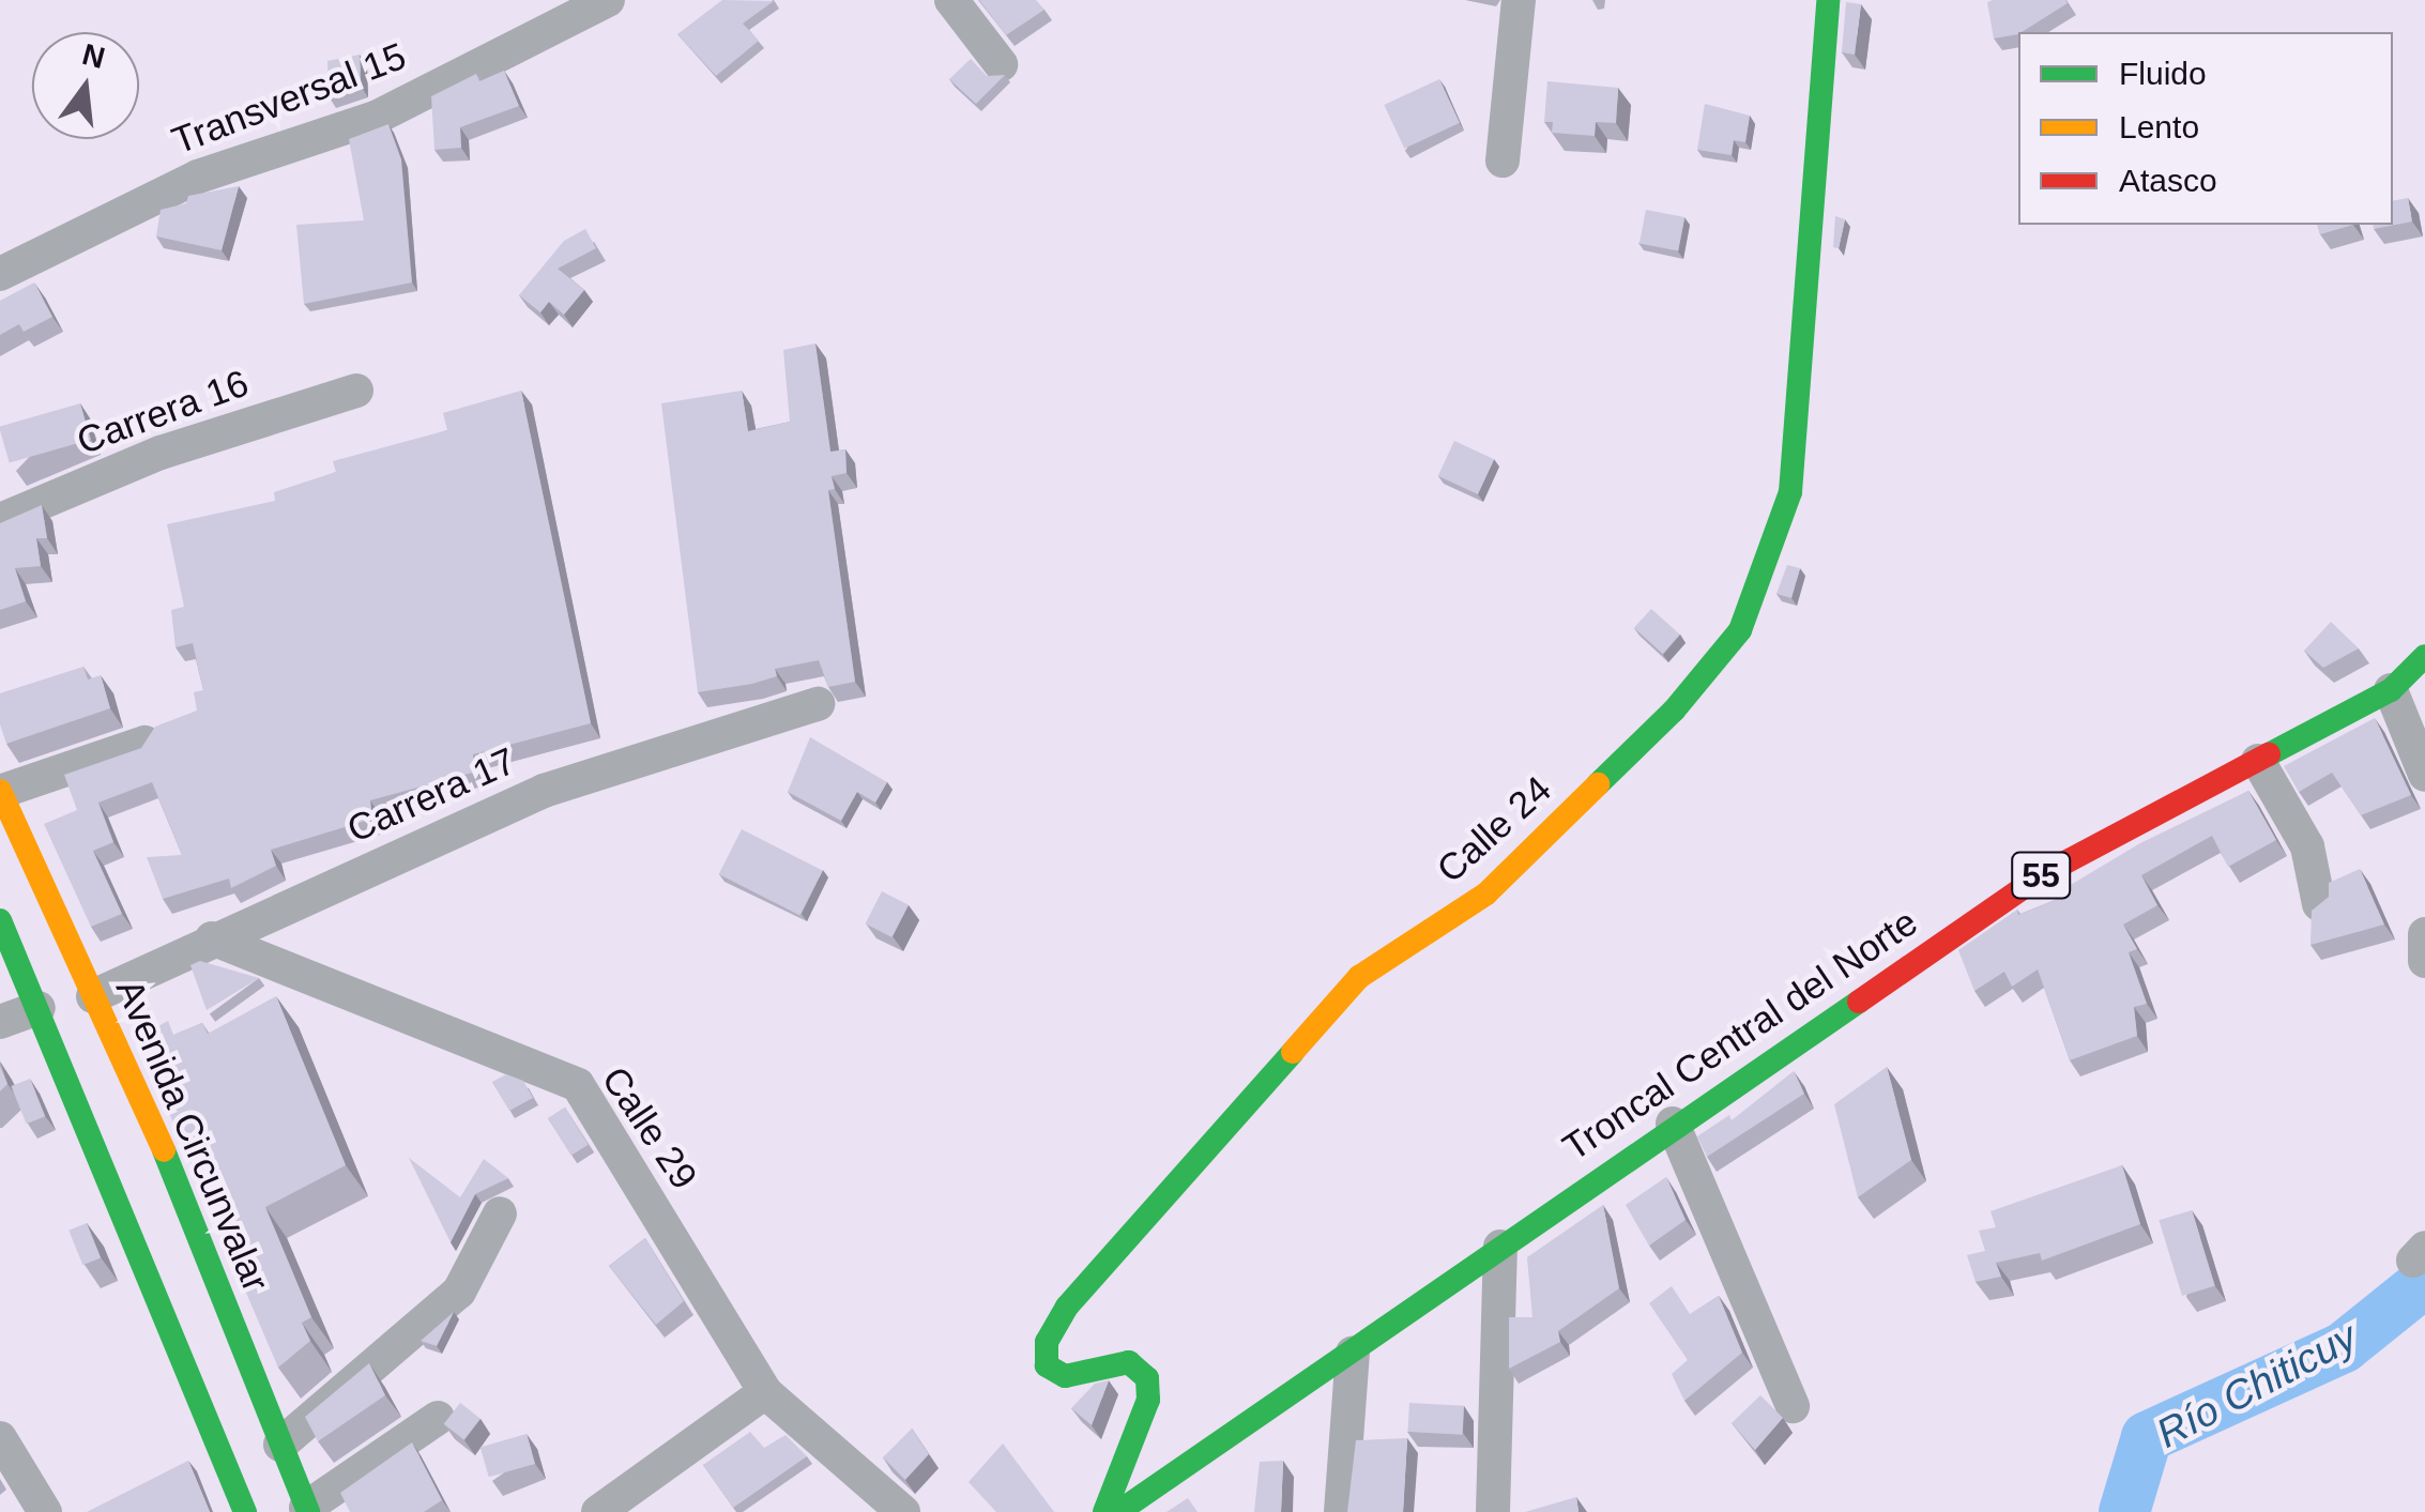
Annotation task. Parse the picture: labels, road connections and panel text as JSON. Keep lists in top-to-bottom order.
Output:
{
  "streets": {
    "main road": [
      "Calle 24",
      "55",
      "Troncal Central del Norte",
      "Avenida Circunvalar"
    ],
    "street": [
      "Transversal 15",
      "Carrera 16",
      "Carrera 17",
      "Calle 29"
    ]
  },
  "crossings": [
    ["Carrera 17", "Calle 29"],
    ["Carrera 17", "Avenida Circunvalar"]
  ],
  "water": ["Río Chiticuy"],
  "legend": ["Fluido", "Lento", "Atasco"],
  "north": "top"
}
